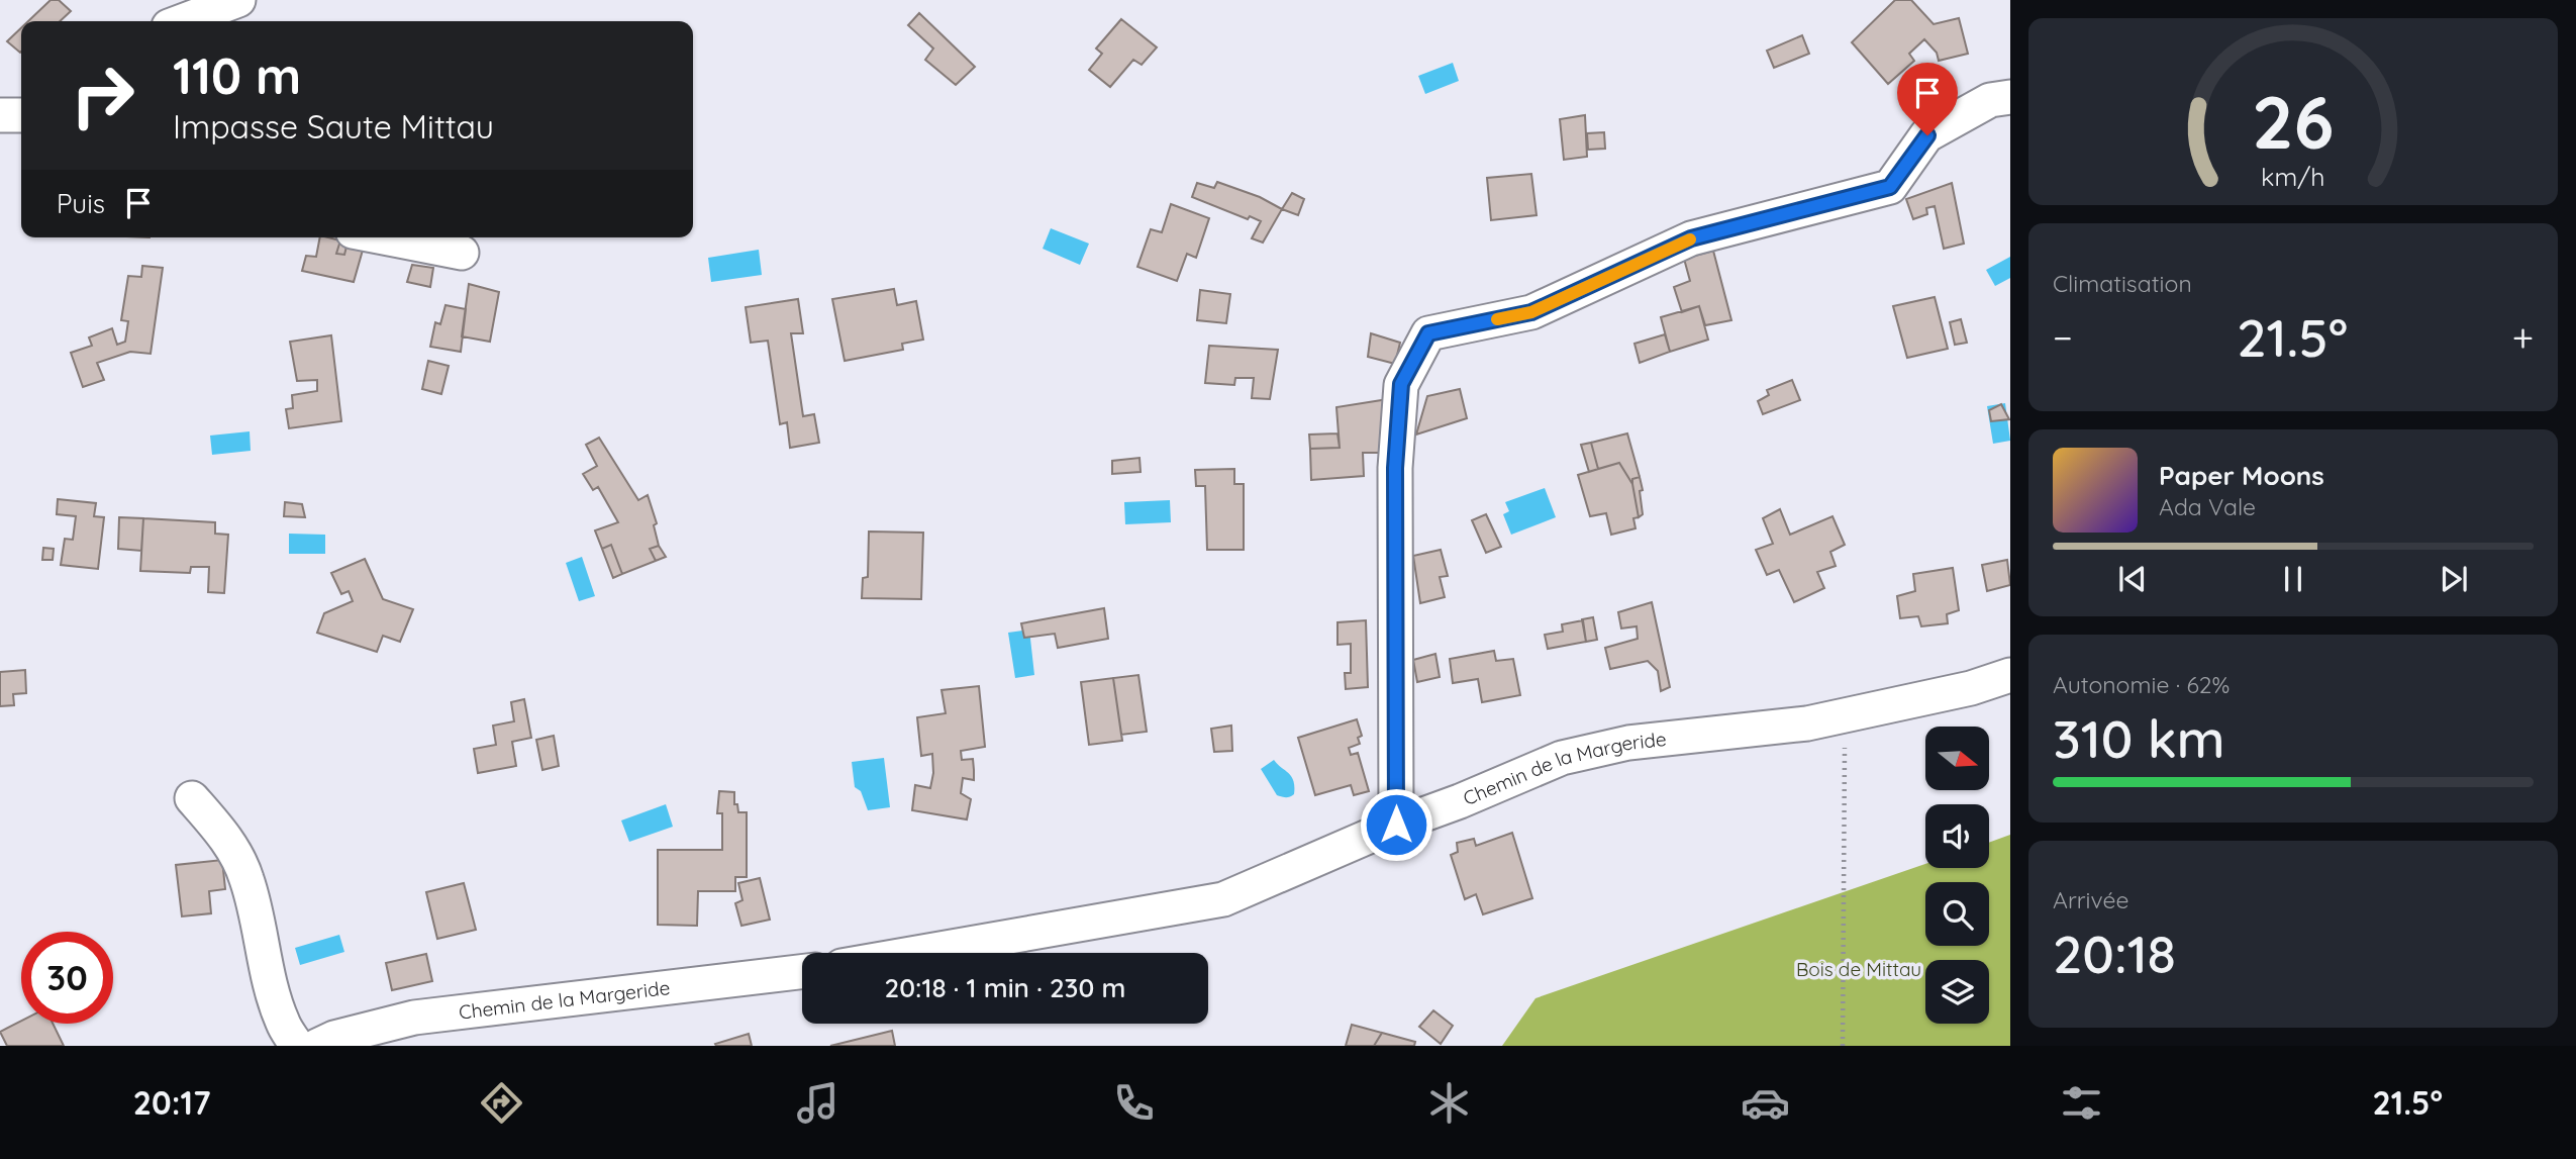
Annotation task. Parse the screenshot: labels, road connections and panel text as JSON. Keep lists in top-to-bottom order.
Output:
{
  "streets": {
    "street": ["Chemin de la Margeride"]
  },
  "parks": ["Bois de Mittau"],
  "north": "right",
  "page": {
    "turn": ["110 m", "Impasse Saute Mittau"],
    "then": "Puis",
    "tile": [
      "Climatisation",
      ["Autonomie · 62%", "310 km"],
      ["Arrivée", "20:18"]
    ],
    "heat": ["−", "21.5°", "+"],
    "song": ["Paper Moons", "Ada Vale"],
    "limit": "30",
    "trip": "20:18 · 1 min · 230 m",
    "tabs": ["20:17", "21.5°"],
    "gauge": ["26", "km/h"]
  }
}
